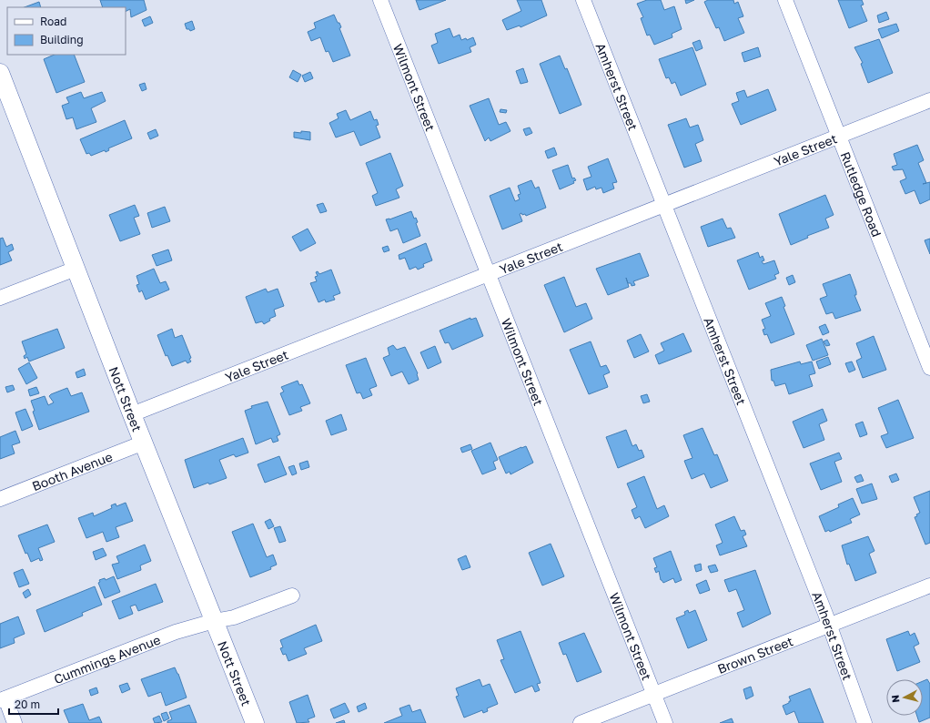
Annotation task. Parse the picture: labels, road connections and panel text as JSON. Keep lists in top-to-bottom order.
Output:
{
  "streets": {
    "street": [
      "Amherst Street",
      "Wilmont Street",
      "Yale Street",
      "Rutledge Road",
      "Nott Street",
      "Booth Avenue",
      "Brown Street",
      "Cummings Avenue"
    ]
  },
  "crossings": [
    ["Amherst Street", "Yale Street"],
    ["Amherst Street", "Brown Street"],
    ["Wilmont Street", "Yale Street"],
    ["Wilmont Street", "Brown Street"],
    ["Yale Street", "Rutledge Road"],
    ["Yale Street", "Nott Street"],
    ["Nott Street", "Booth Avenue"],
    ["Nott Street", "Cummings Avenue"]
  ],
  "legend": ["Road", "Building"],
  "scale_bar": "20 m",
  "north": "left"
}
